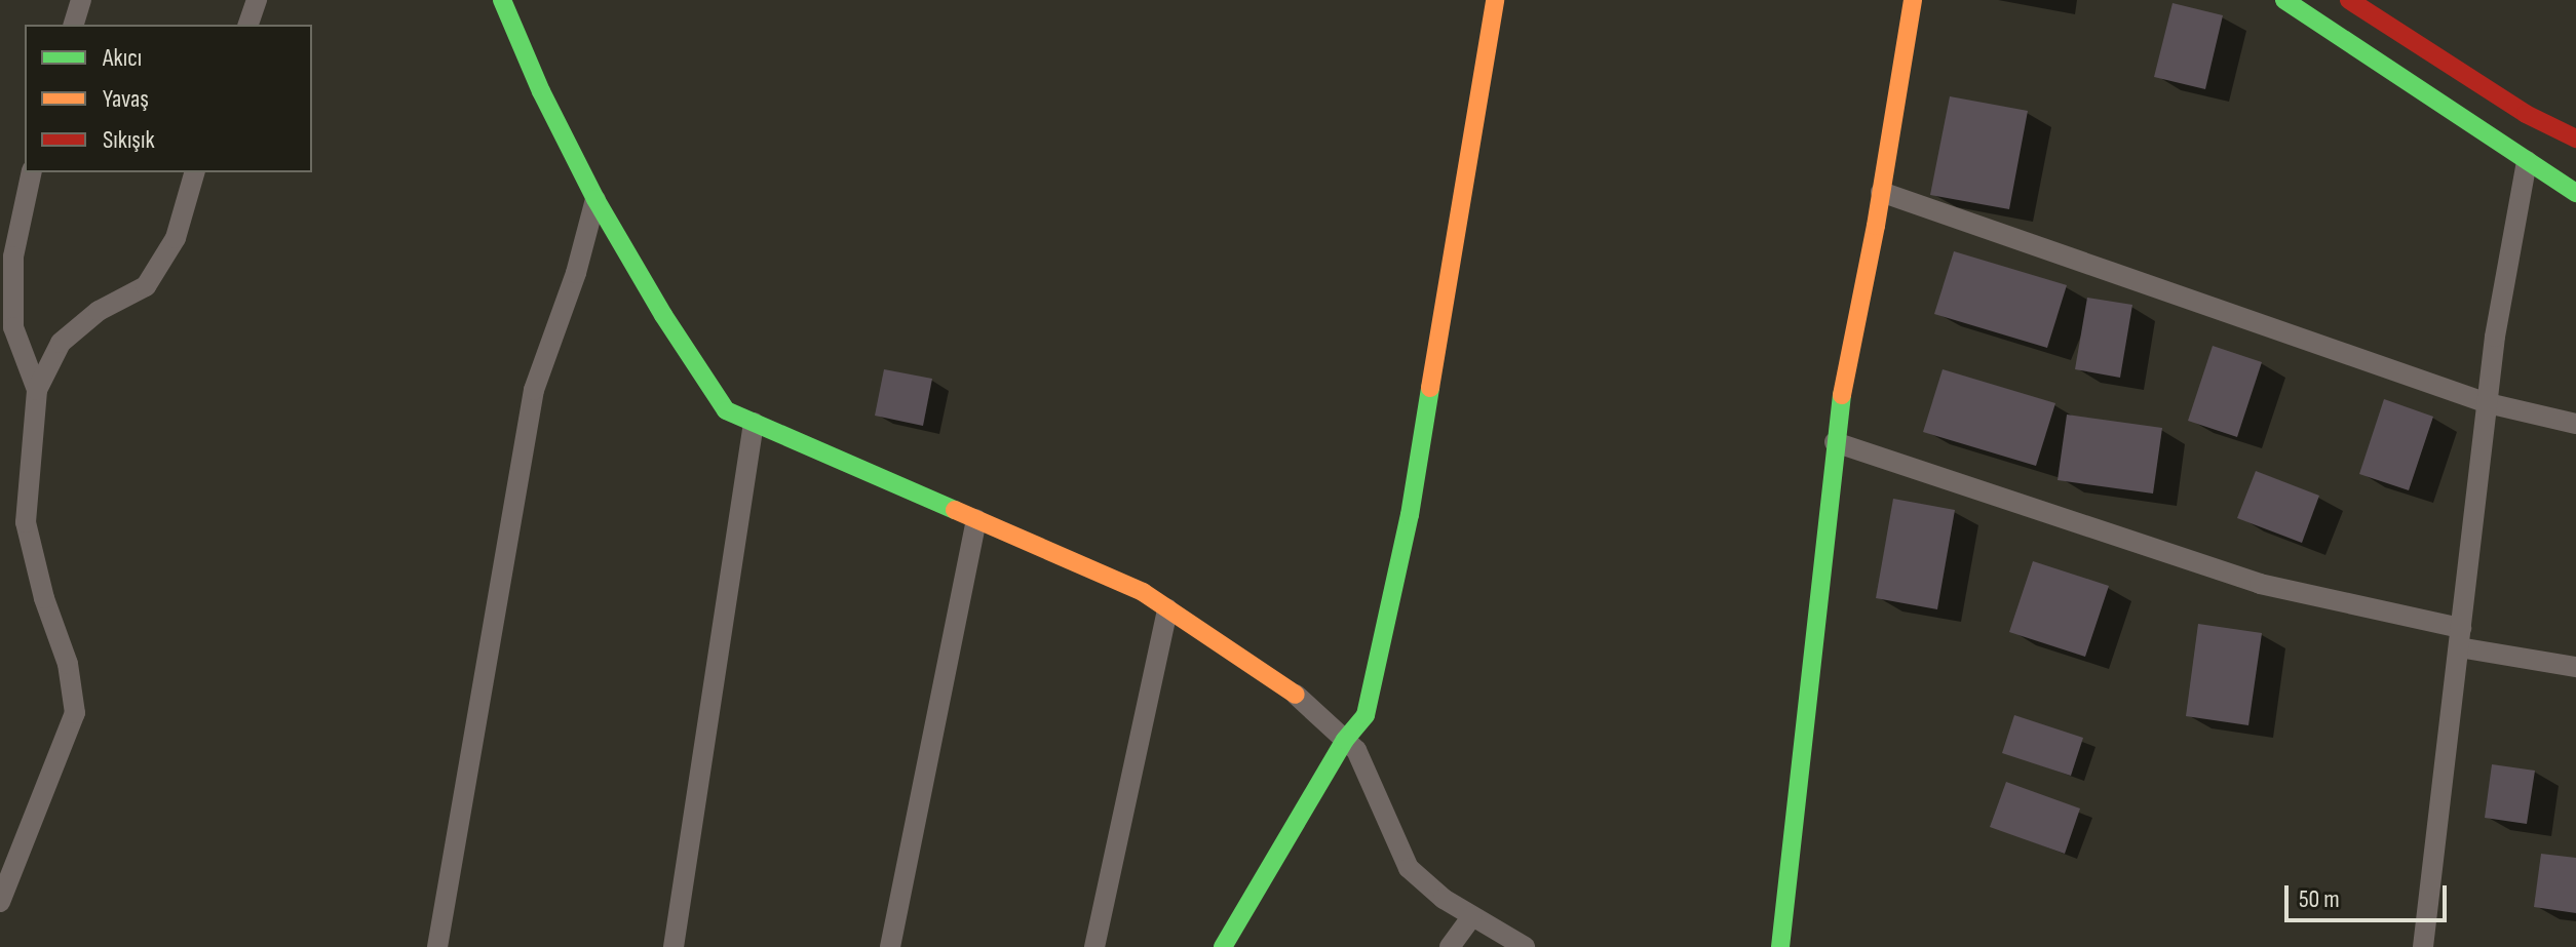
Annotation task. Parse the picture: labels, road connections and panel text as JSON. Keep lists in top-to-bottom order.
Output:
{
  "legend": ["Akıcı", "Yavaş", "Sıkışık"],
  "scale_bar": "50 m"
}
